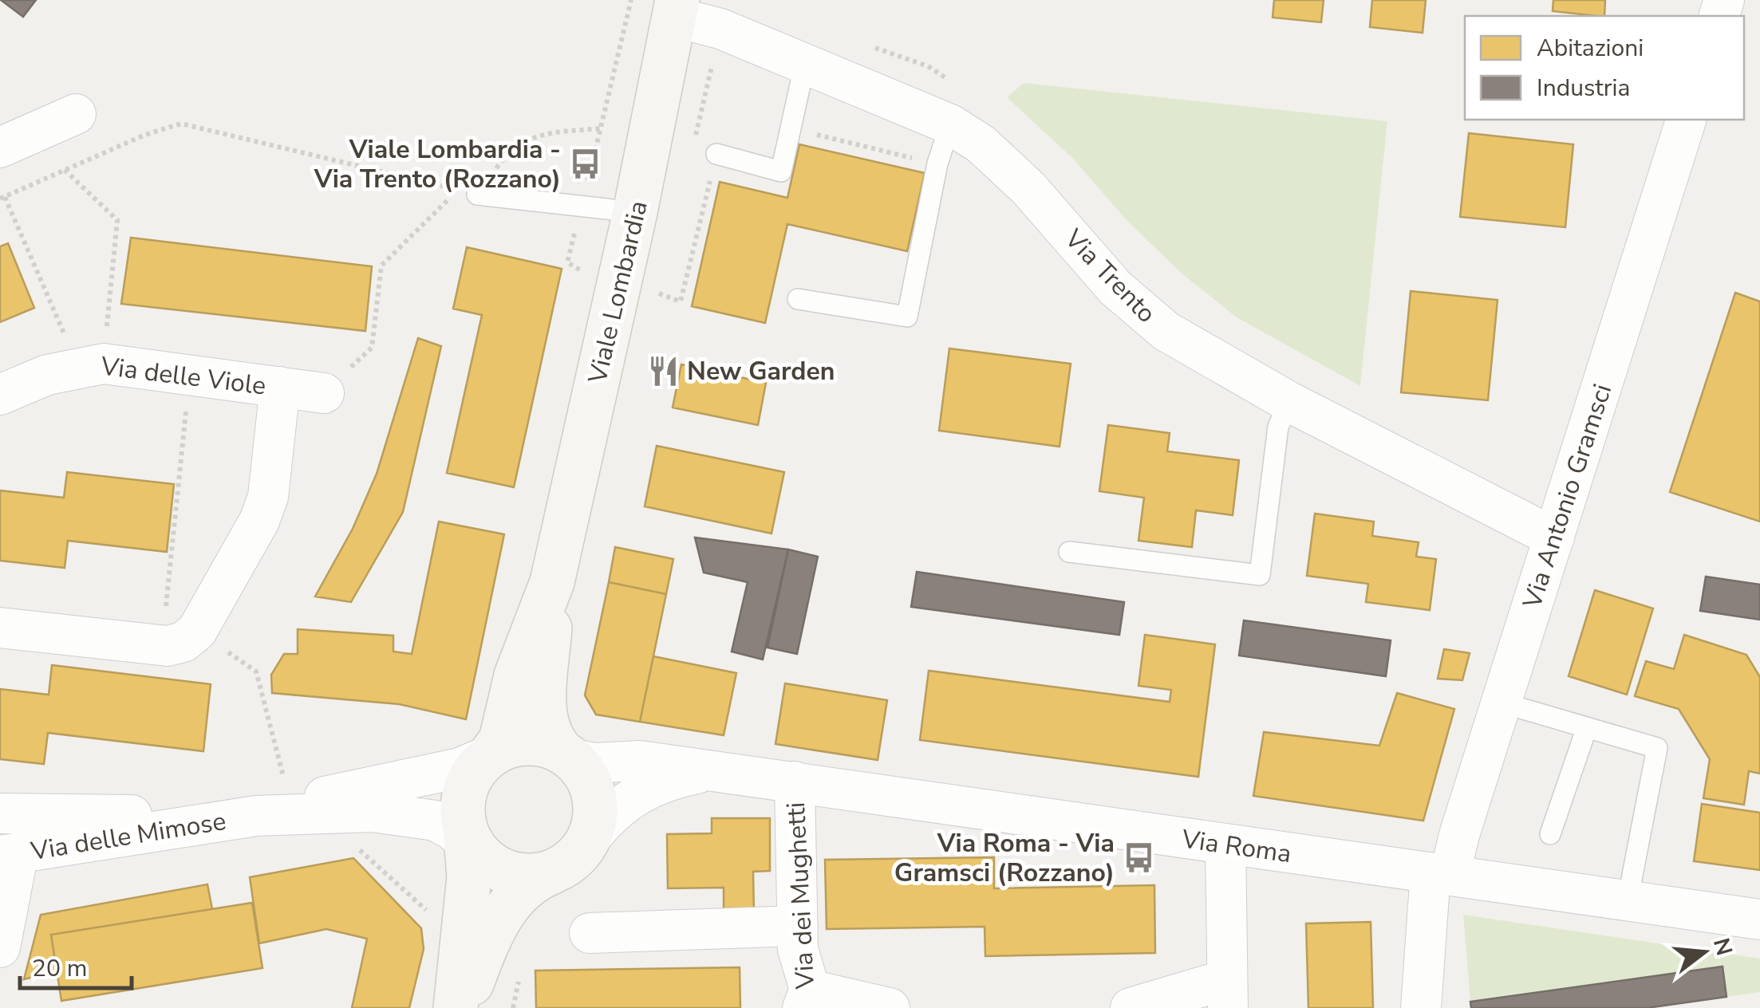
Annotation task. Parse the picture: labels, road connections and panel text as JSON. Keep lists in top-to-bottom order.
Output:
{
  "streets": {
    "street": [
      "Via Trento",
      "Viale Lombardia",
      "Via delle Viole",
      "Via Antonio Gramsci",
      "Via delle Mimose",
      "Via Roma",
      "Via dei Mughetti"
    ]
  },
  "crossings": [
    ["Via Trento", "Viale Lombardia"],
    ["Via Trento", "Via Antonio Gramsci"],
    ["Viale Lombardia", "Via delle Mimose"],
    ["Viale Lombardia", "Via Roma"],
    ["Via Antonio Gramsci", "Via Roma"],
    ["Via delle Mimose", "Via Roma"],
    ["Via Roma", "Via dei Mughetti"]
  ],
  "places": {
    "bus stop": ["Viale Lombardia - Via Trento (Rozzano)", "Via Roma - Via Gramsci (Rozzano)"],
    "restaurant": ["New Garden"]
  },
  "legend": ["Abitazioni", "Industria"],
  "scale_bar": "20 m",
  "north": "right"
}
